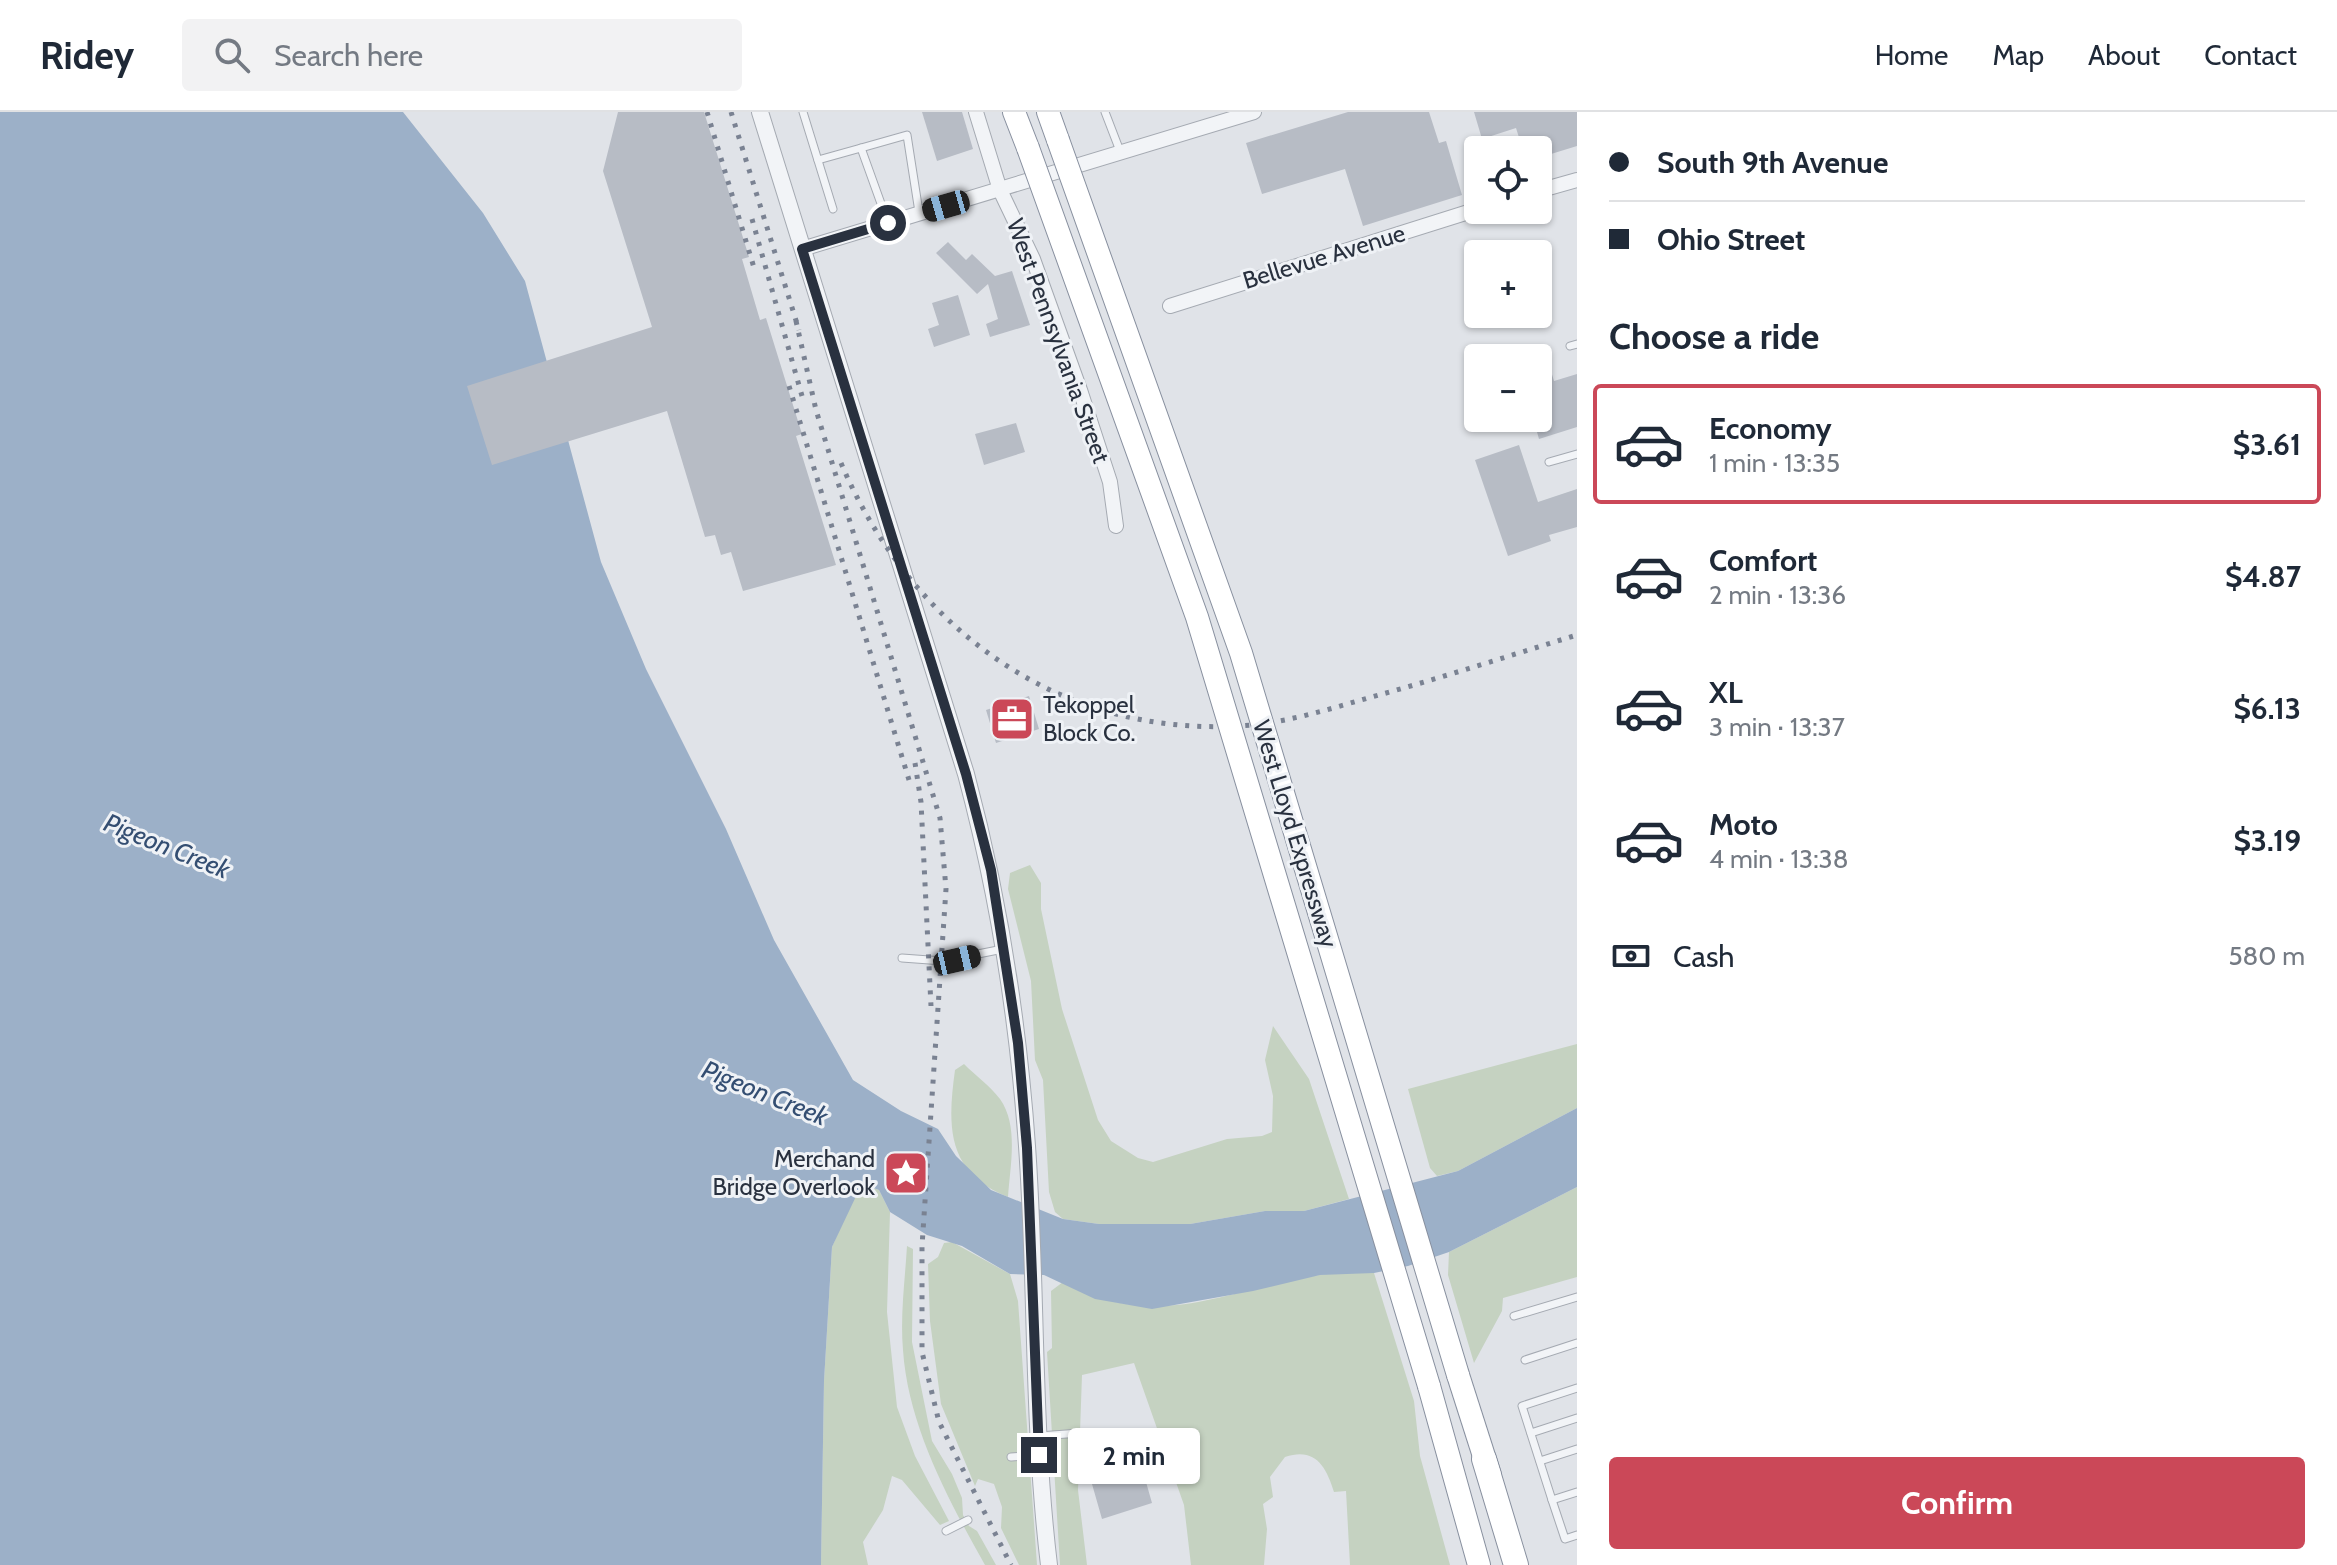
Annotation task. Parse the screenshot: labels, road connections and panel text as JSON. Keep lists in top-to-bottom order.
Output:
{
  "streets": {
    "highway": ["West Lloyd Expressway"],
    "street": ["Bellevue Avenue", "West Pennsylvania Street"]
  },
  "water": ["Pigeon Creek"],
  "places": {
    "office": ["Tekoppel Block Co."],
    "place": ["Merchand Bridge Overlook"]
  },
  "page": {
    "header": "Ridey",
    "search": "Search here",
    "nav": [
      "Home",
      "Map",
      "About",
      "Contact"
    ],
    "banner": ["South 9th Avenue", "Ohio Street"],
    "map_buttons": ["+", "−"],
    "heading": "Choose a ride",
    "list": [
      {
        "name": "Economy",
        "note": "1 min · 13:35",
        "value": "$3.61"
      },
      {
        "name": "Comfort",
        "note": "2 min · 13:36",
        "value": "$4.87"
      },
      {
        "name": "XL",
        "note": "3 min · 13:37",
        "value": "$6.13"
      },
      {
        "name": "Moto",
        "note": "4 min · 13:38",
        "value": "$3.19"
      }
    ],
    "pay": ["Cash", "580 m"],
    "bubble": "2 min",
    "buttons": "Confirm"
  }
}
